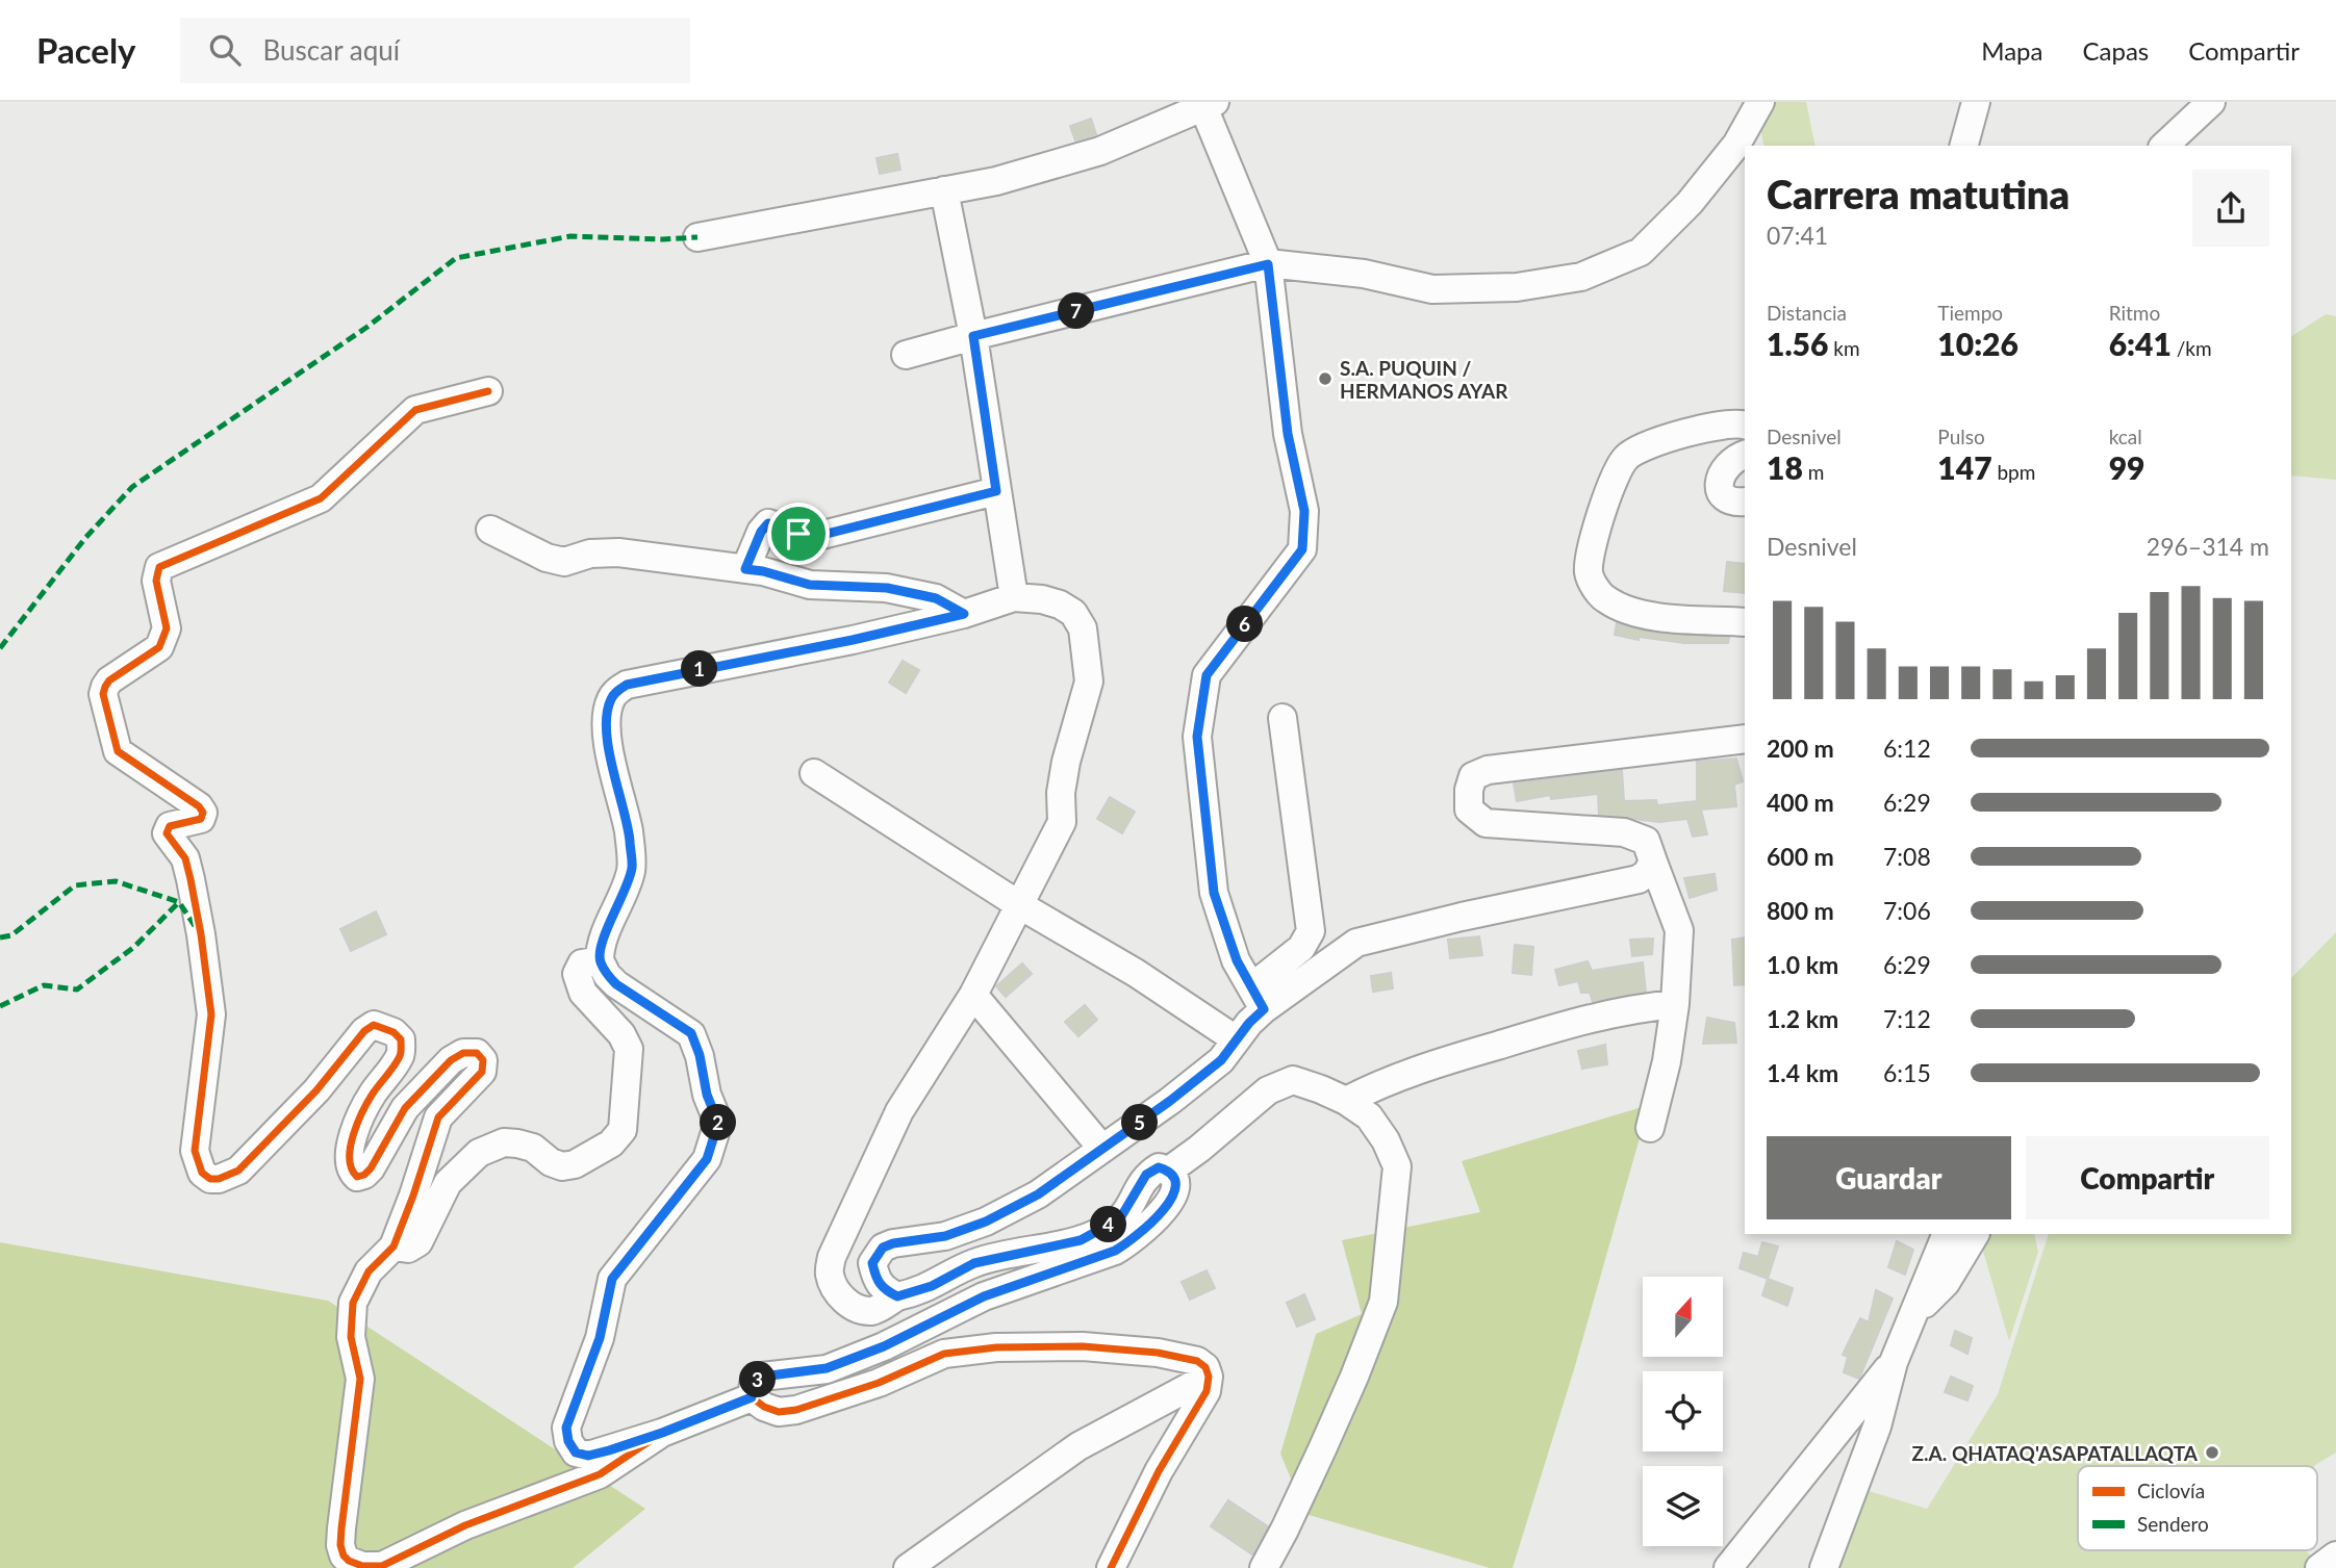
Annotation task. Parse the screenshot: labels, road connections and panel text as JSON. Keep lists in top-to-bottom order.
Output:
{
  "places": ["S.A. PUQUIN / HERMANOS AYAR", "Z.A. QHATAQ'ASAPATALLAQTA"],
  "legend": ["Ciclovía", "Sendero"],
  "north": "top",
  "page": {
    "header": "Pacely",
    "search": "Buscar aquí",
    "nav": ["Mapa", "Capas", "Compartir"],
    "heading": ["Carrera matutina", "07:41"],
    "stats": [
      ["Distancia", "1.56 km"],
      ["Tiempo", "10:26"],
      ["Ritmo", "6:41 /km"],
      ["Desnivel", "18 m"],
      ["Pulso", "147 bpm"],
      ["kcal", "99"]
    ],
    "pins": [
      "7",
      "6",
      "1",
      "2",
      "5",
      "4",
      "3"
    ],
    "chart": ["Desnivel", "296–314 m"],
    "list": [
      {
        "name": "200 m",
        "note": "6:12"
      },
      {
        "name": "400 m",
        "note": "6:29"
      },
      {
        "name": "600 m",
        "note": "7:08"
      },
      {
        "name": "800 m",
        "note": "7:06"
      },
      {
        "name": "1.0 km",
        "note": "6:29"
      },
      {
        "name": "1.2 km",
        "note": "7:12"
      },
      {
        "name": "1.4 km",
        "note": "6:15"
      }
    ],
    "buttons": ["Guardar", "Compartir"]
  }
}
